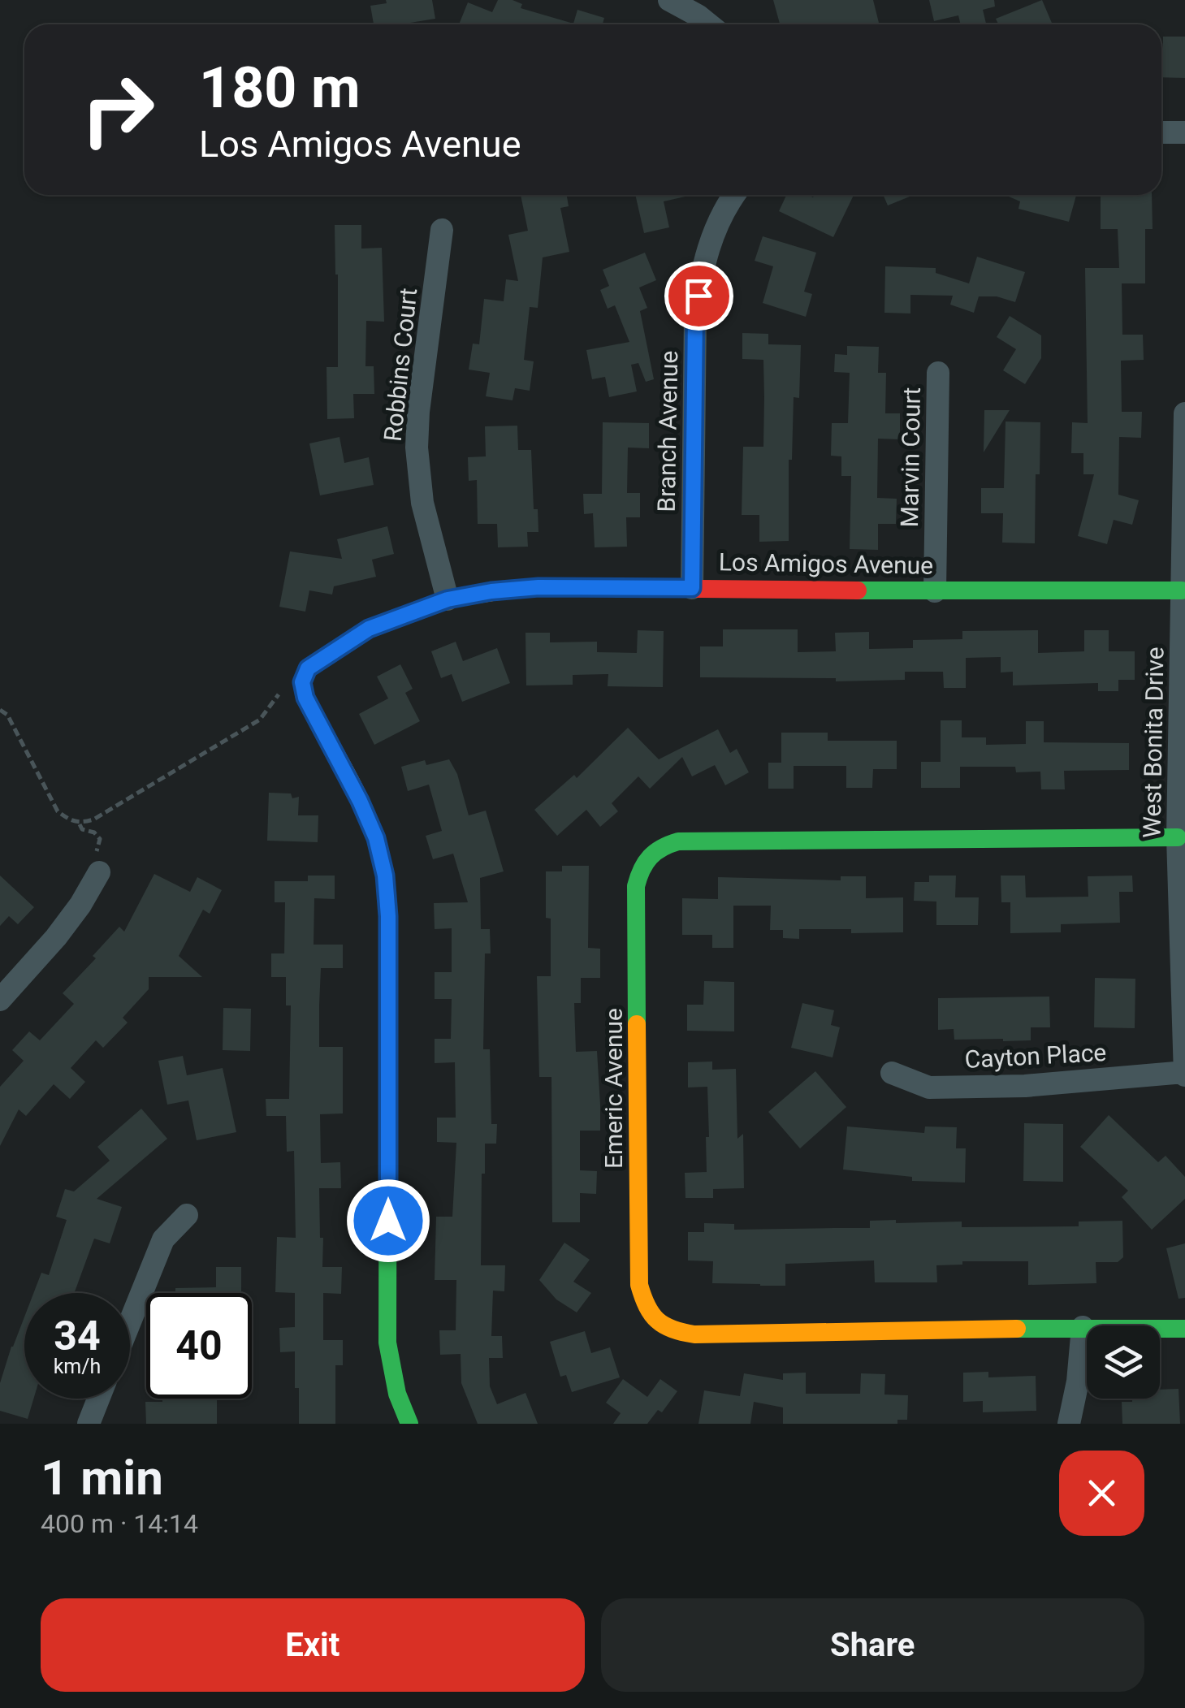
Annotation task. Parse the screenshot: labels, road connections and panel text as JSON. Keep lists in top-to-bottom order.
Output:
{
  "streets": {
    "street": [
      "Robbins Court",
      "Branch Avenue",
      "Marvin Court",
      "Los Amigos Avenue",
      "West Bonita Drive",
      "Cayton Place",
      "Emeric Avenue"
    ]
  },
  "crossings": [
    ["Robbins Court", "Los Amigos Avenue"],
    ["Branch Avenue", "Los Amigos Avenue"],
    ["Marvin Court", "Los Amigos Avenue"],
    ["Los Amigos Avenue", "West Bonita Drive"],
    ["West Bonita Drive", "Cayton Place"],
    ["West Bonita Drive", "Emeric Avenue"]
  ],
  "page": {
    "turn": ["180 m", "Los Amigos Avenue"],
    "speed": "34 km/h",
    "limit": "40",
    "heading": ["1 min", "400 m · 14:14"],
    "buttons": ["Exit", "Share"]
  }
}
